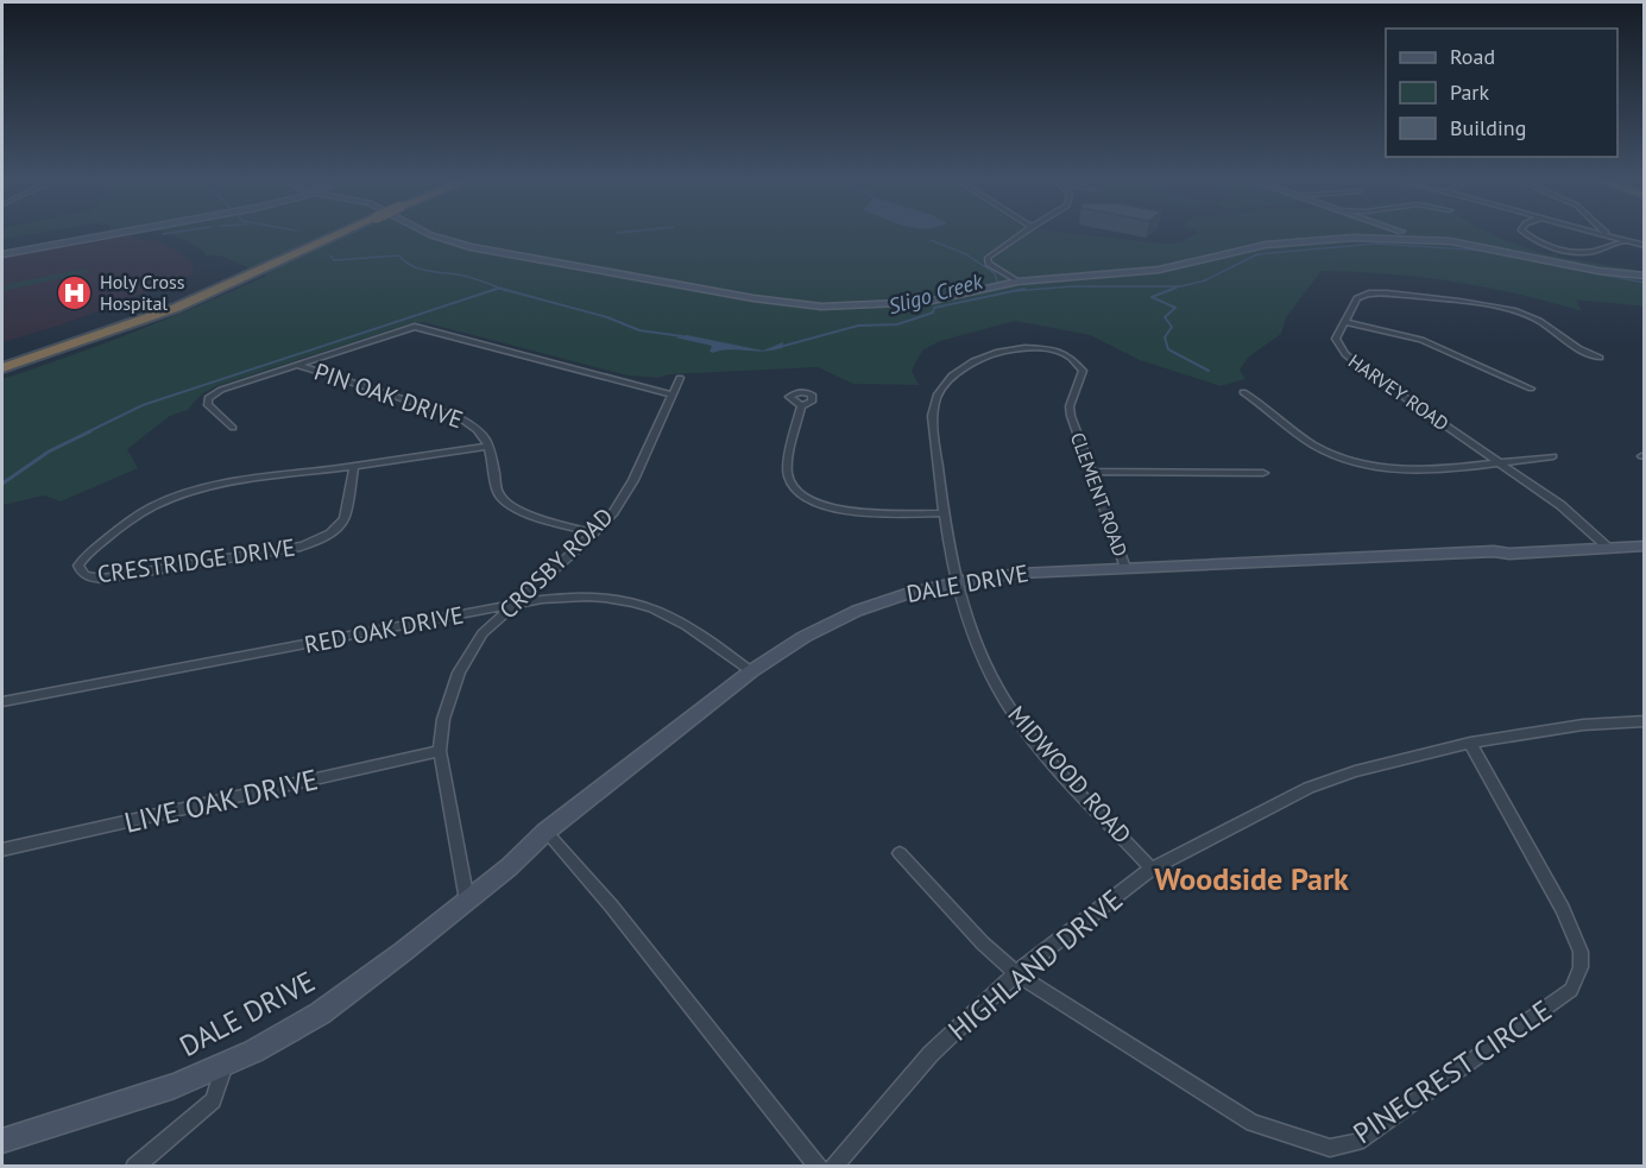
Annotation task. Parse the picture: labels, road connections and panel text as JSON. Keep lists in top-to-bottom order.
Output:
{
  "streets": {
    "street": [
      "HARVEY ROAD",
      "PIN OAK DRIVE",
      "CLEMENT ROAD",
      "CRESTRIDGE DRIVE",
      "CROSBY ROAD",
      "DALE DRIVE",
      "RED OAK DRIVE",
      "MIDWOOD ROAD",
      "LIVE OAK DRIVE",
      "HIGHLAND DRIVE",
      "PINECREST CIRCLE"
    ]
  },
  "crossings": [
    ["HARVEY ROAD", "DALE DRIVE"],
    ["PIN OAK DRIVE", "CRESTRIDGE DRIVE"],
    ["PIN OAK DRIVE", "CROSBY ROAD"],
    ["CLEMENT ROAD", "DALE DRIVE"],
    ["CLEMENT ROAD", "MIDWOOD ROAD"],
    ["CROSBY ROAD", "DALE DRIVE"],
    ["CROSBY ROAD", "RED OAK DRIVE"],
    ["CROSBY ROAD", "LIVE OAK DRIVE"],
    ["DALE DRIVE", "RED OAK DRIVE"],
    ["DALE DRIVE", "MIDWOOD ROAD"],
    ["MIDWOOD ROAD", "HIGHLAND DRIVE"],
    ["HIGHLAND DRIVE", "PINECREST CIRCLE"]
  ],
  "districts": ["Woodside Park"],
  "water": ["Sligo Creek"],
  "places": {
    "hospital": ["Holy Cross Hospital"]
  },
  "legend": ["Road", "Park", "Building"]
}
